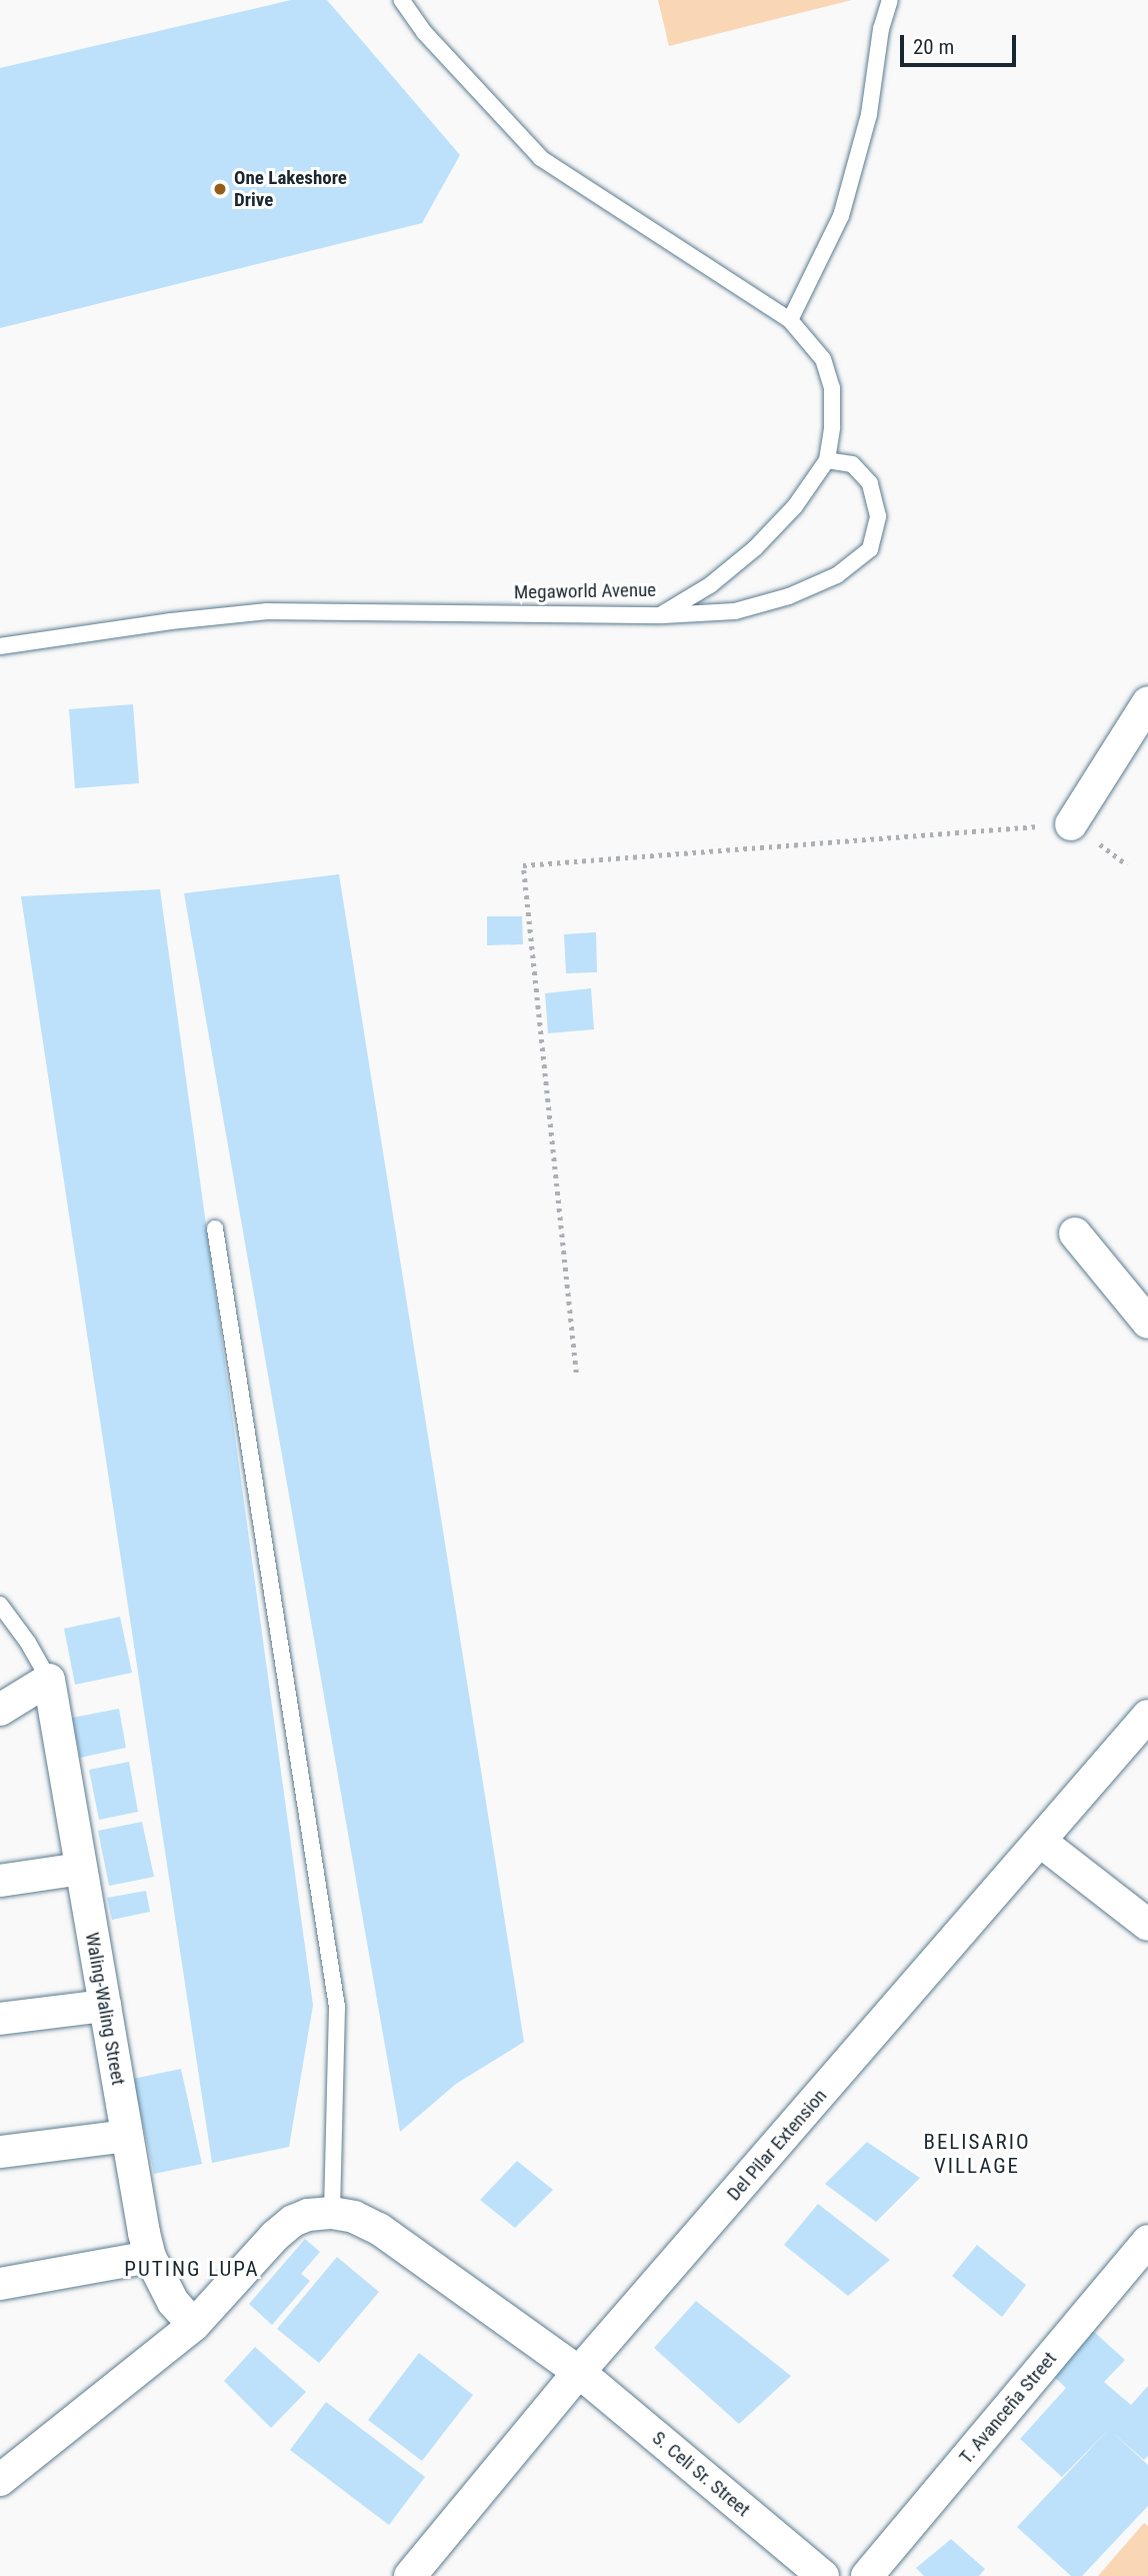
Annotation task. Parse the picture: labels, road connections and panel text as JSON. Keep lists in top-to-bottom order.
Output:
{
  "streets": {
    "street": [
      "Waling-Waling Street",
      "Del Pilar Extension",
      "T. Avanceña Street",
      "S. Celi Sr. Street"
    ],
    "lane": ["Megaworld Avenue"]
  },
  "crossings": [
    ["Del Pilar Extension", "S. Celi Sr. Street"]
  ],
  "districts": ["BELISARIO VILLAGE", "PUTING LUPA"],
  "places": ["One Lakeshore Drive"],
  "scale_bar": "20 m"
}
